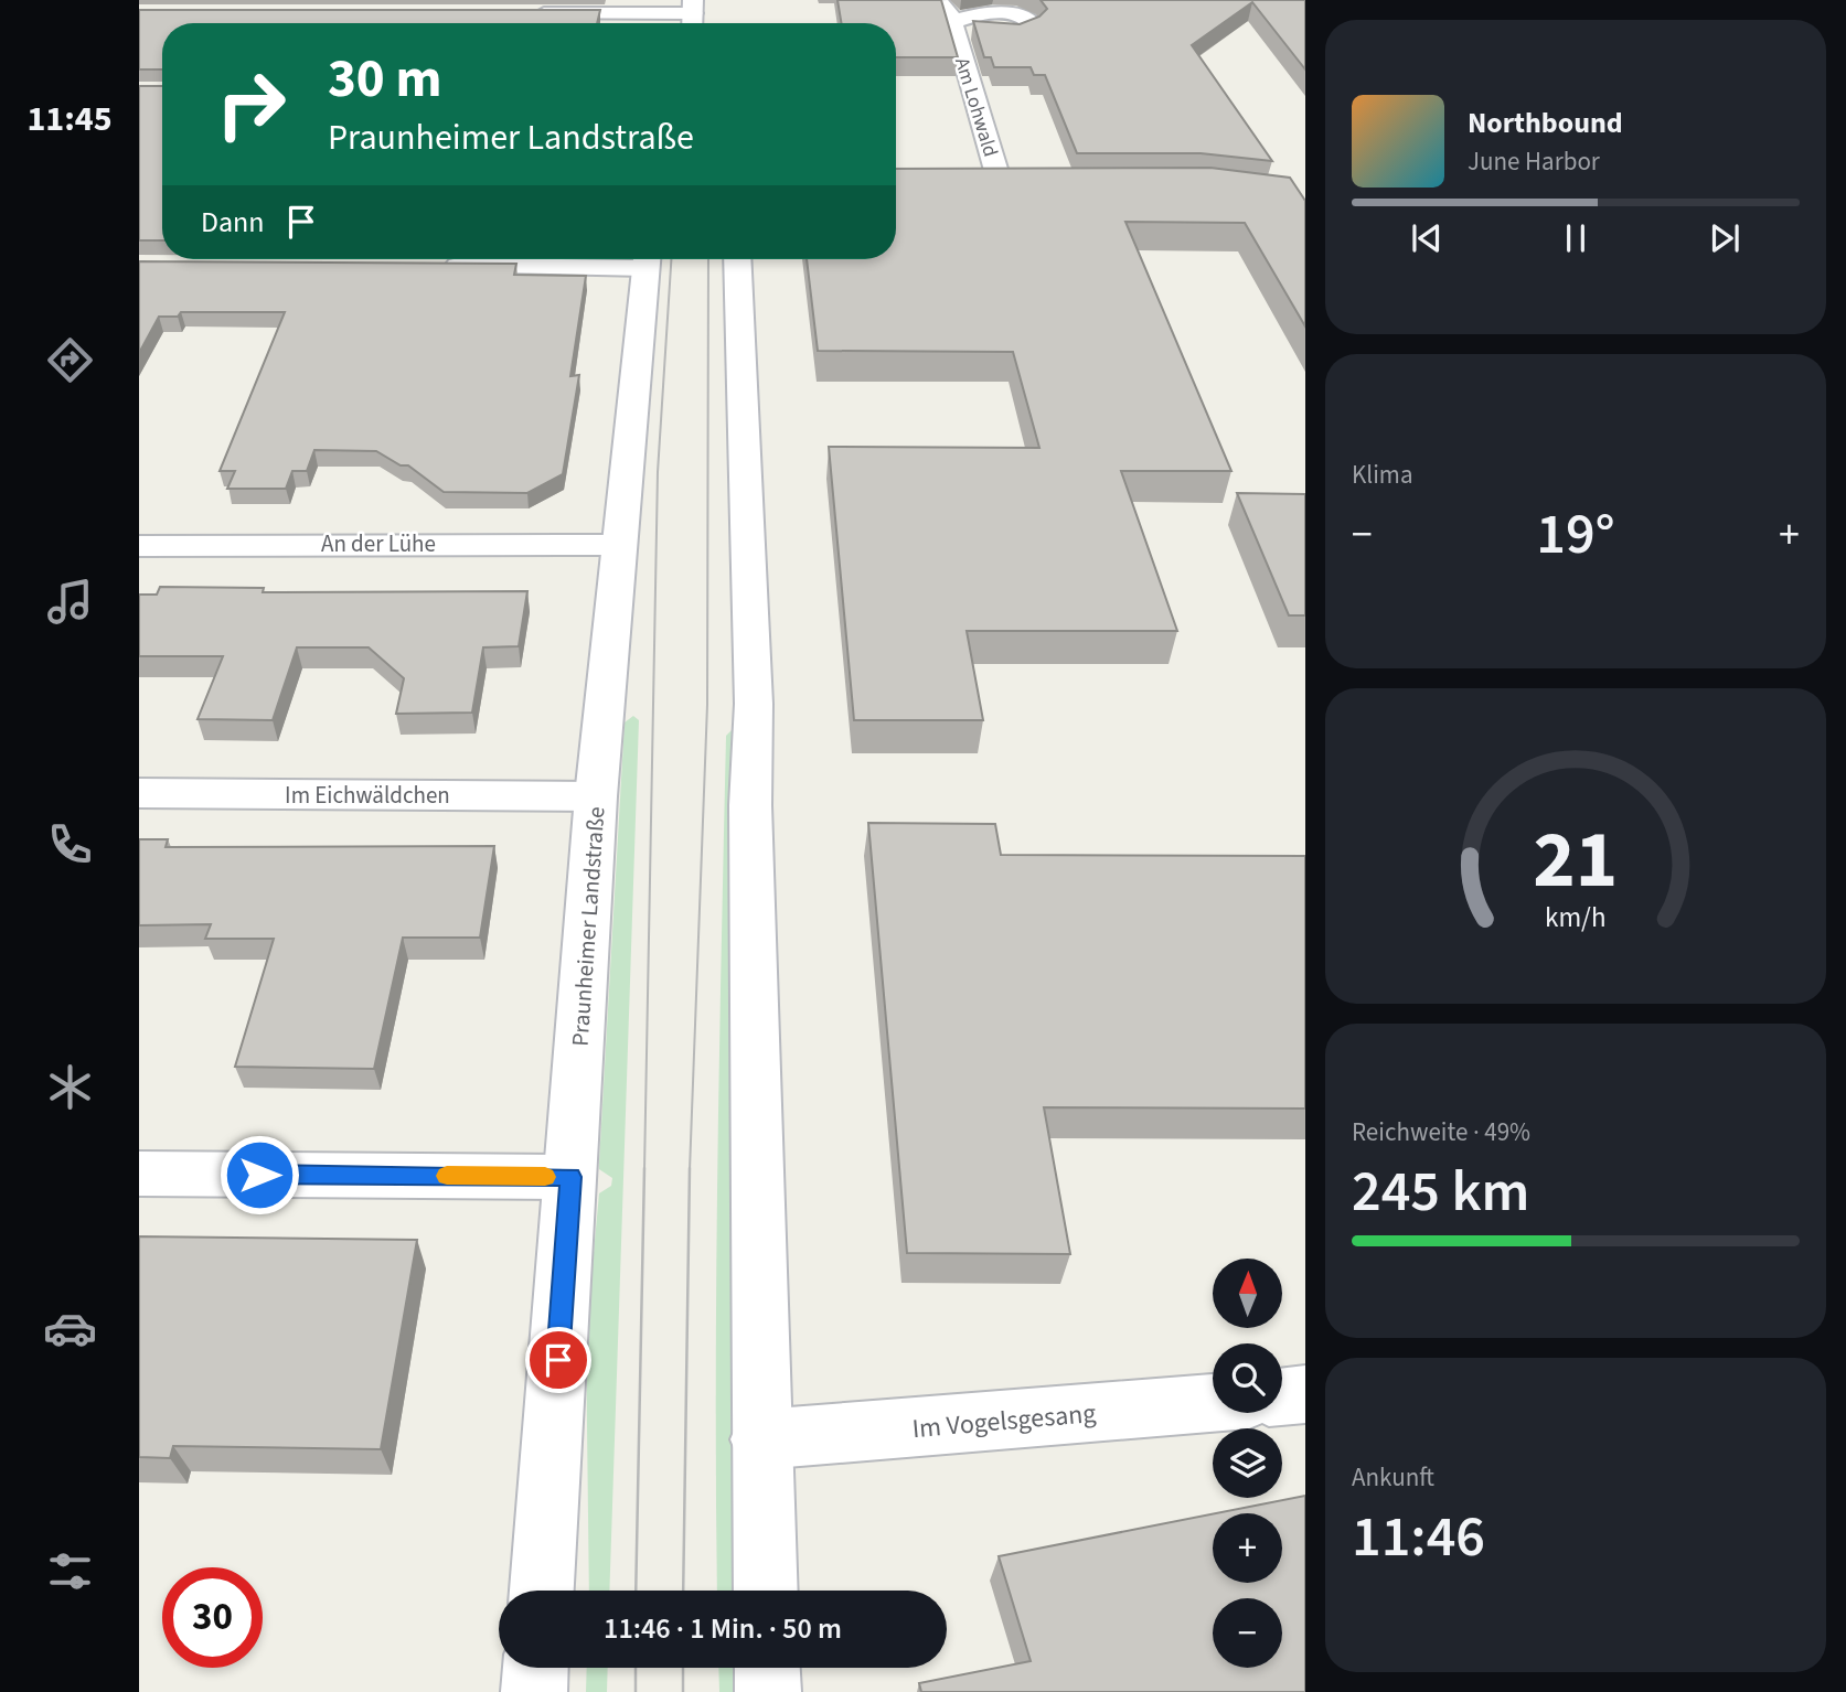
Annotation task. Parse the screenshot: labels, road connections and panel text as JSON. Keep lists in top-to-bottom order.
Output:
{
  "streets": {
    "main road": [
      "Am Lohwald",
      "An der Lühe",
      "Im Eichwäldchen",
      "Praunheimer Landstraße",
      "Im Vogelsgesang"
    ]
  },
  "crossings": [
    ["An der Lühe", "Praunheimer Landstraße"],
    ["Im Eichwäldchen", "Praunheimer Landstraße"]
  ],
  "north": "top",
  "page": {
    "tabs": "11:45",
    "turn": ["30 m", "Praunheimer Landstraße"],
    "song": ["Northbound", "June Harbor"],
    "then": "Dann",
    "tile": [
      "Klima",
      ["Reichweite · 49%", "245 km"],
      ["Ankunft", "11:46"]
    ],
    "heat": ["−", "19°", "+"],
    "map_buttons": ["+", "−"],
    "limit": "30",
    "trip": "11:46 · 1 Min. · 50 m",
    "gauge": ["21", "km/h"]
  }
}
